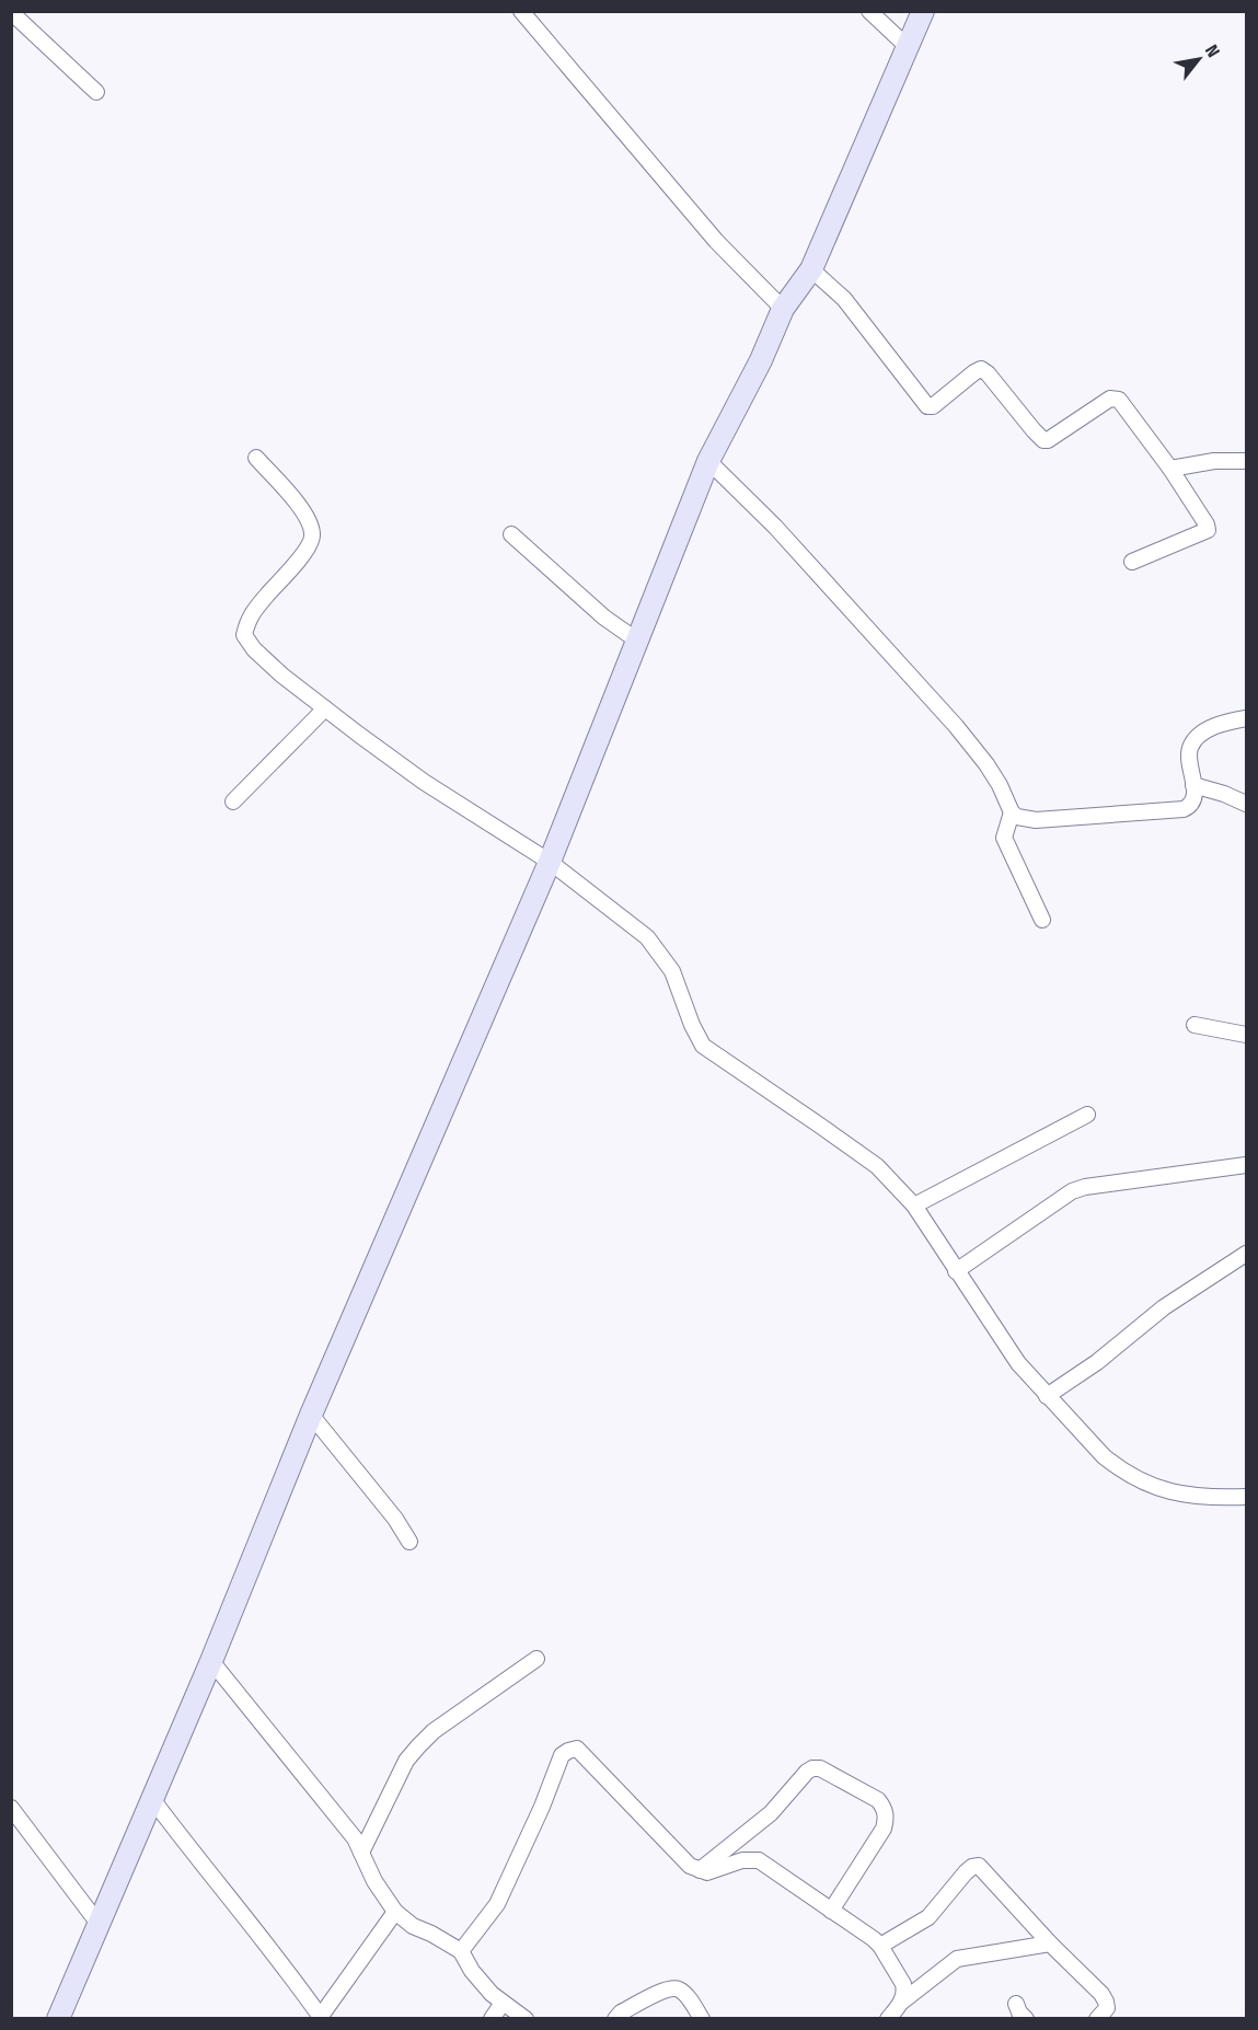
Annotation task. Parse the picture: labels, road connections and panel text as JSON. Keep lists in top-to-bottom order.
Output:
{
  "north": "top right"
}
